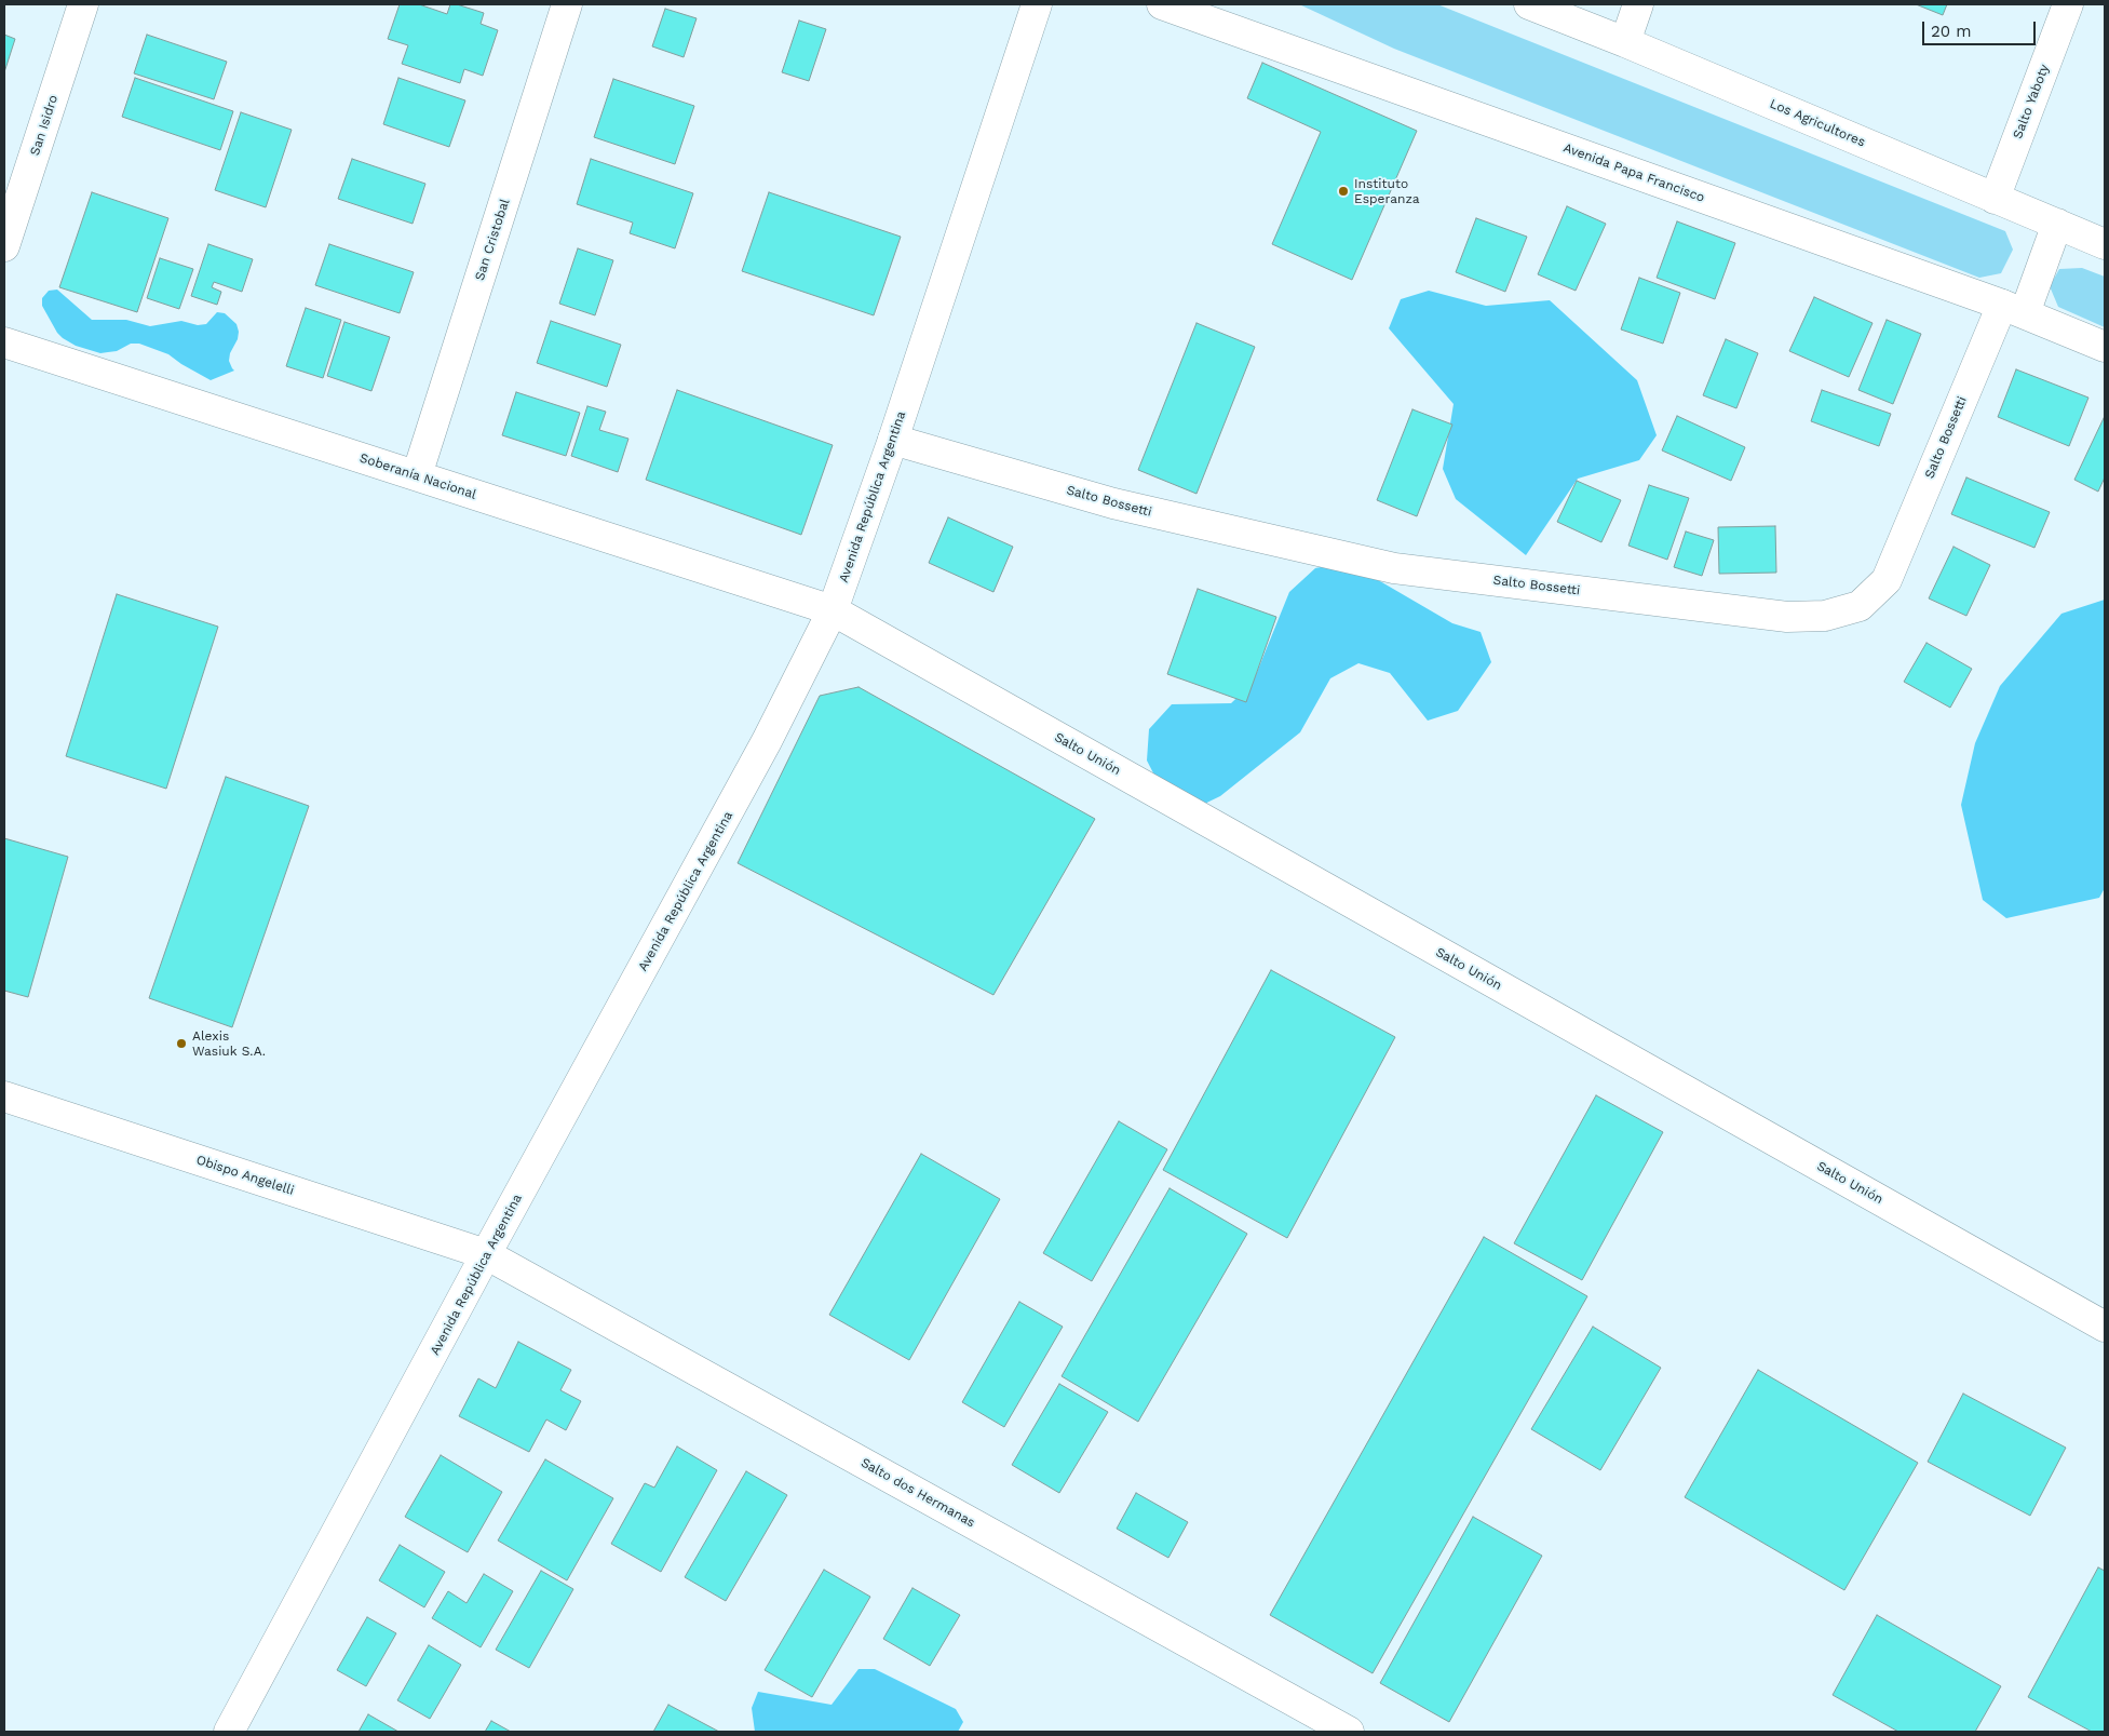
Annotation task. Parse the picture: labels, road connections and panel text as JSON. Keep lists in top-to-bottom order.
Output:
{
  "streets": {
    "street": [
      "Salto Yaboty",
      "Los Agricultores",
      "San Isidro",
      "Avenida Papa Francisco",
      "San Cristobal",
      "Salto Bossetti",
      "Soberanía Nacional",
      "Avenida República Argentina",
      "Salto Unión",
      "Obispo Angelelli",
      "Salto dos Hermanas"
    ]
  },
  "crossings": [
    ["Salto Yaboty", "Los Agricultores"],
    ["Los Agricultores", "Salto Bossetti"],
    ["Avenida Papa Francisco", "Salto Bossetti"],
    ["San Cristobal", "Soberanía Nacional"],
    ["Salto Bossetti", "Avenida República Argentina"],
    ["Soberanía Nacional", "Avenida República Argentina"],
    ["Soberanía Nacional", "Salto Unión"],
    ["Avenida República Argentina", "Salto Unión"],
    ["Avenida República Argentina", "Obispo Angelelli"],
    ["Avenida República Argentina", "Salto dos Hermanas"],
    ["Obispo Angelelli", "Salto dos Hermanas"]
  ],
  "places": ["Instituto Esperanza", "Alexis Wasiuk S.A."],
  "scale_bar": "20 m"
}
